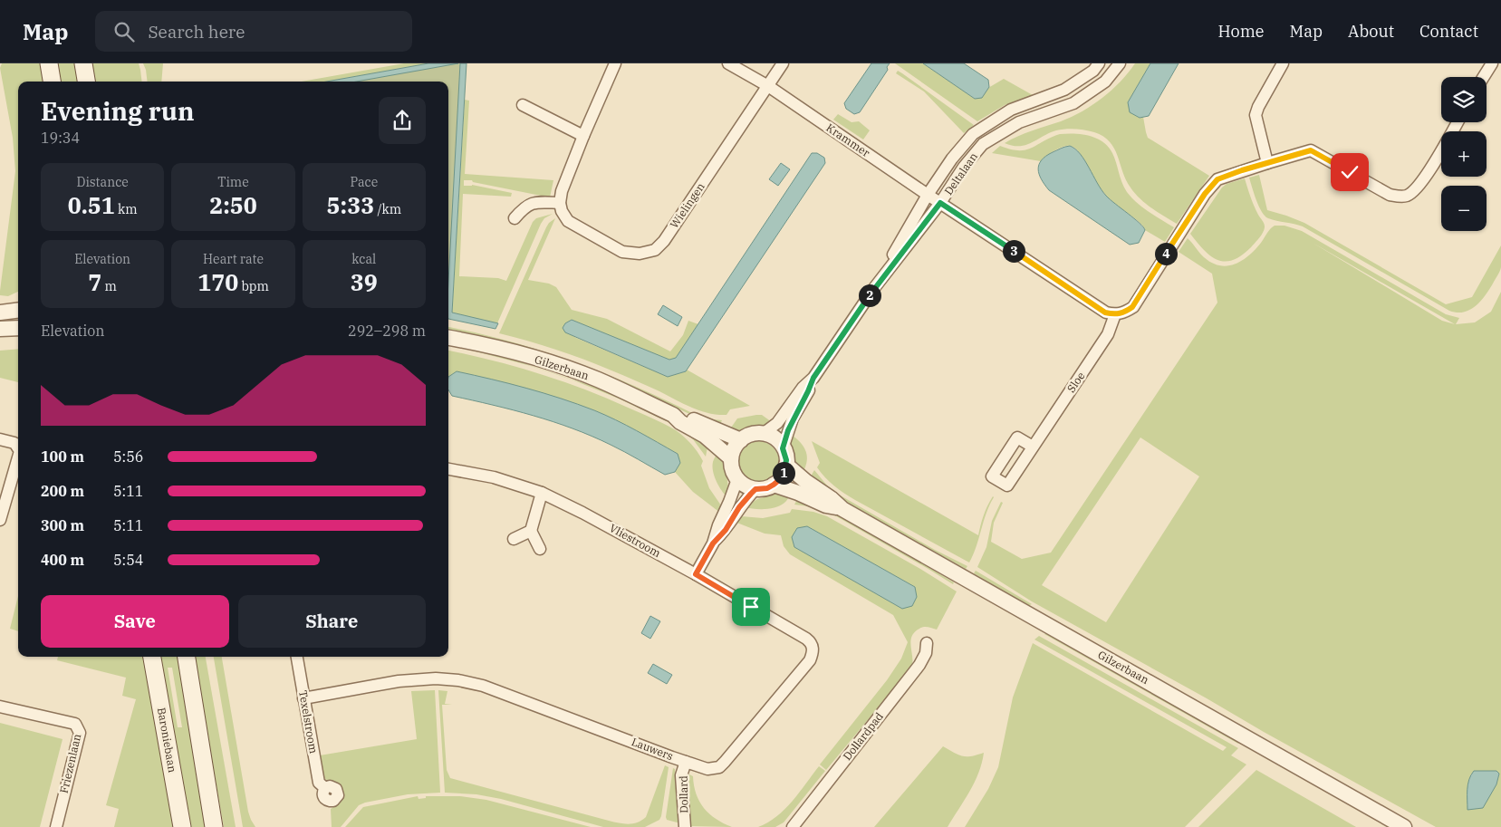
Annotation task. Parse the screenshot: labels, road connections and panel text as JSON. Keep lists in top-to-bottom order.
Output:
{
  "streets": {
    "main road": ["Baroniebaan"],
    "street": [
      "Krammer",
      "Deltalaan",
      "Wielingen",
      "Gilzerbaan",
      "Sloe",
      "Vliestroom",
      "Texelstroom",
      "Dollardpad",
      "Lauwers",
      "Friezenlaan",
      "Dollard"
    ]
  },
  "crossings": [
    ["Krammer", "Deltalaan"],
    ["Krammer", "Wielingen"],
    ["Krammer", "Sloe"],
    ["Deltalaan", "Gilzerbaan"],
    ["Vliestroom", "Lauwers"],
    ["Texelstroom", "Lauwers"],
    ["Lauwers", "Dollard"]
  ],
  "page": {
    "header": "Map",
    "search": "Search here",
    "nav": [
      "Home",
      "Map",
      "About",
      "Contact"
    ],
    "map_buttons": ["+", "−"],
    "heading": ["Evening run", "19:34"],
    "stats": [
      ["Distance", "0.51 km"],
      ["Time", "2:50"],
      ["Pace", "5:33 /km"],
      ["Elevation", "7 m"],
      ["Heart rate", "170 bpm"],
      ["kcal", "39"]
    ],
    "pins": [
      "3",
      "4",
      "2",
      "1"
    ],
    "chart": ["Elevation", "292–298 m"],
    "list": [
      {
        "name": "100 m",
        "note": "5:56"
      },
      {
        "name": "200 m",
        "note": "5:11"
      },
      {
        "name": "300 m",
        "note": "5:11"
      },
      {
        "name": "400 m",
        "note": "5:54"
      }
    ],
    "buttons": ["Save", "Share"]
  }
}
